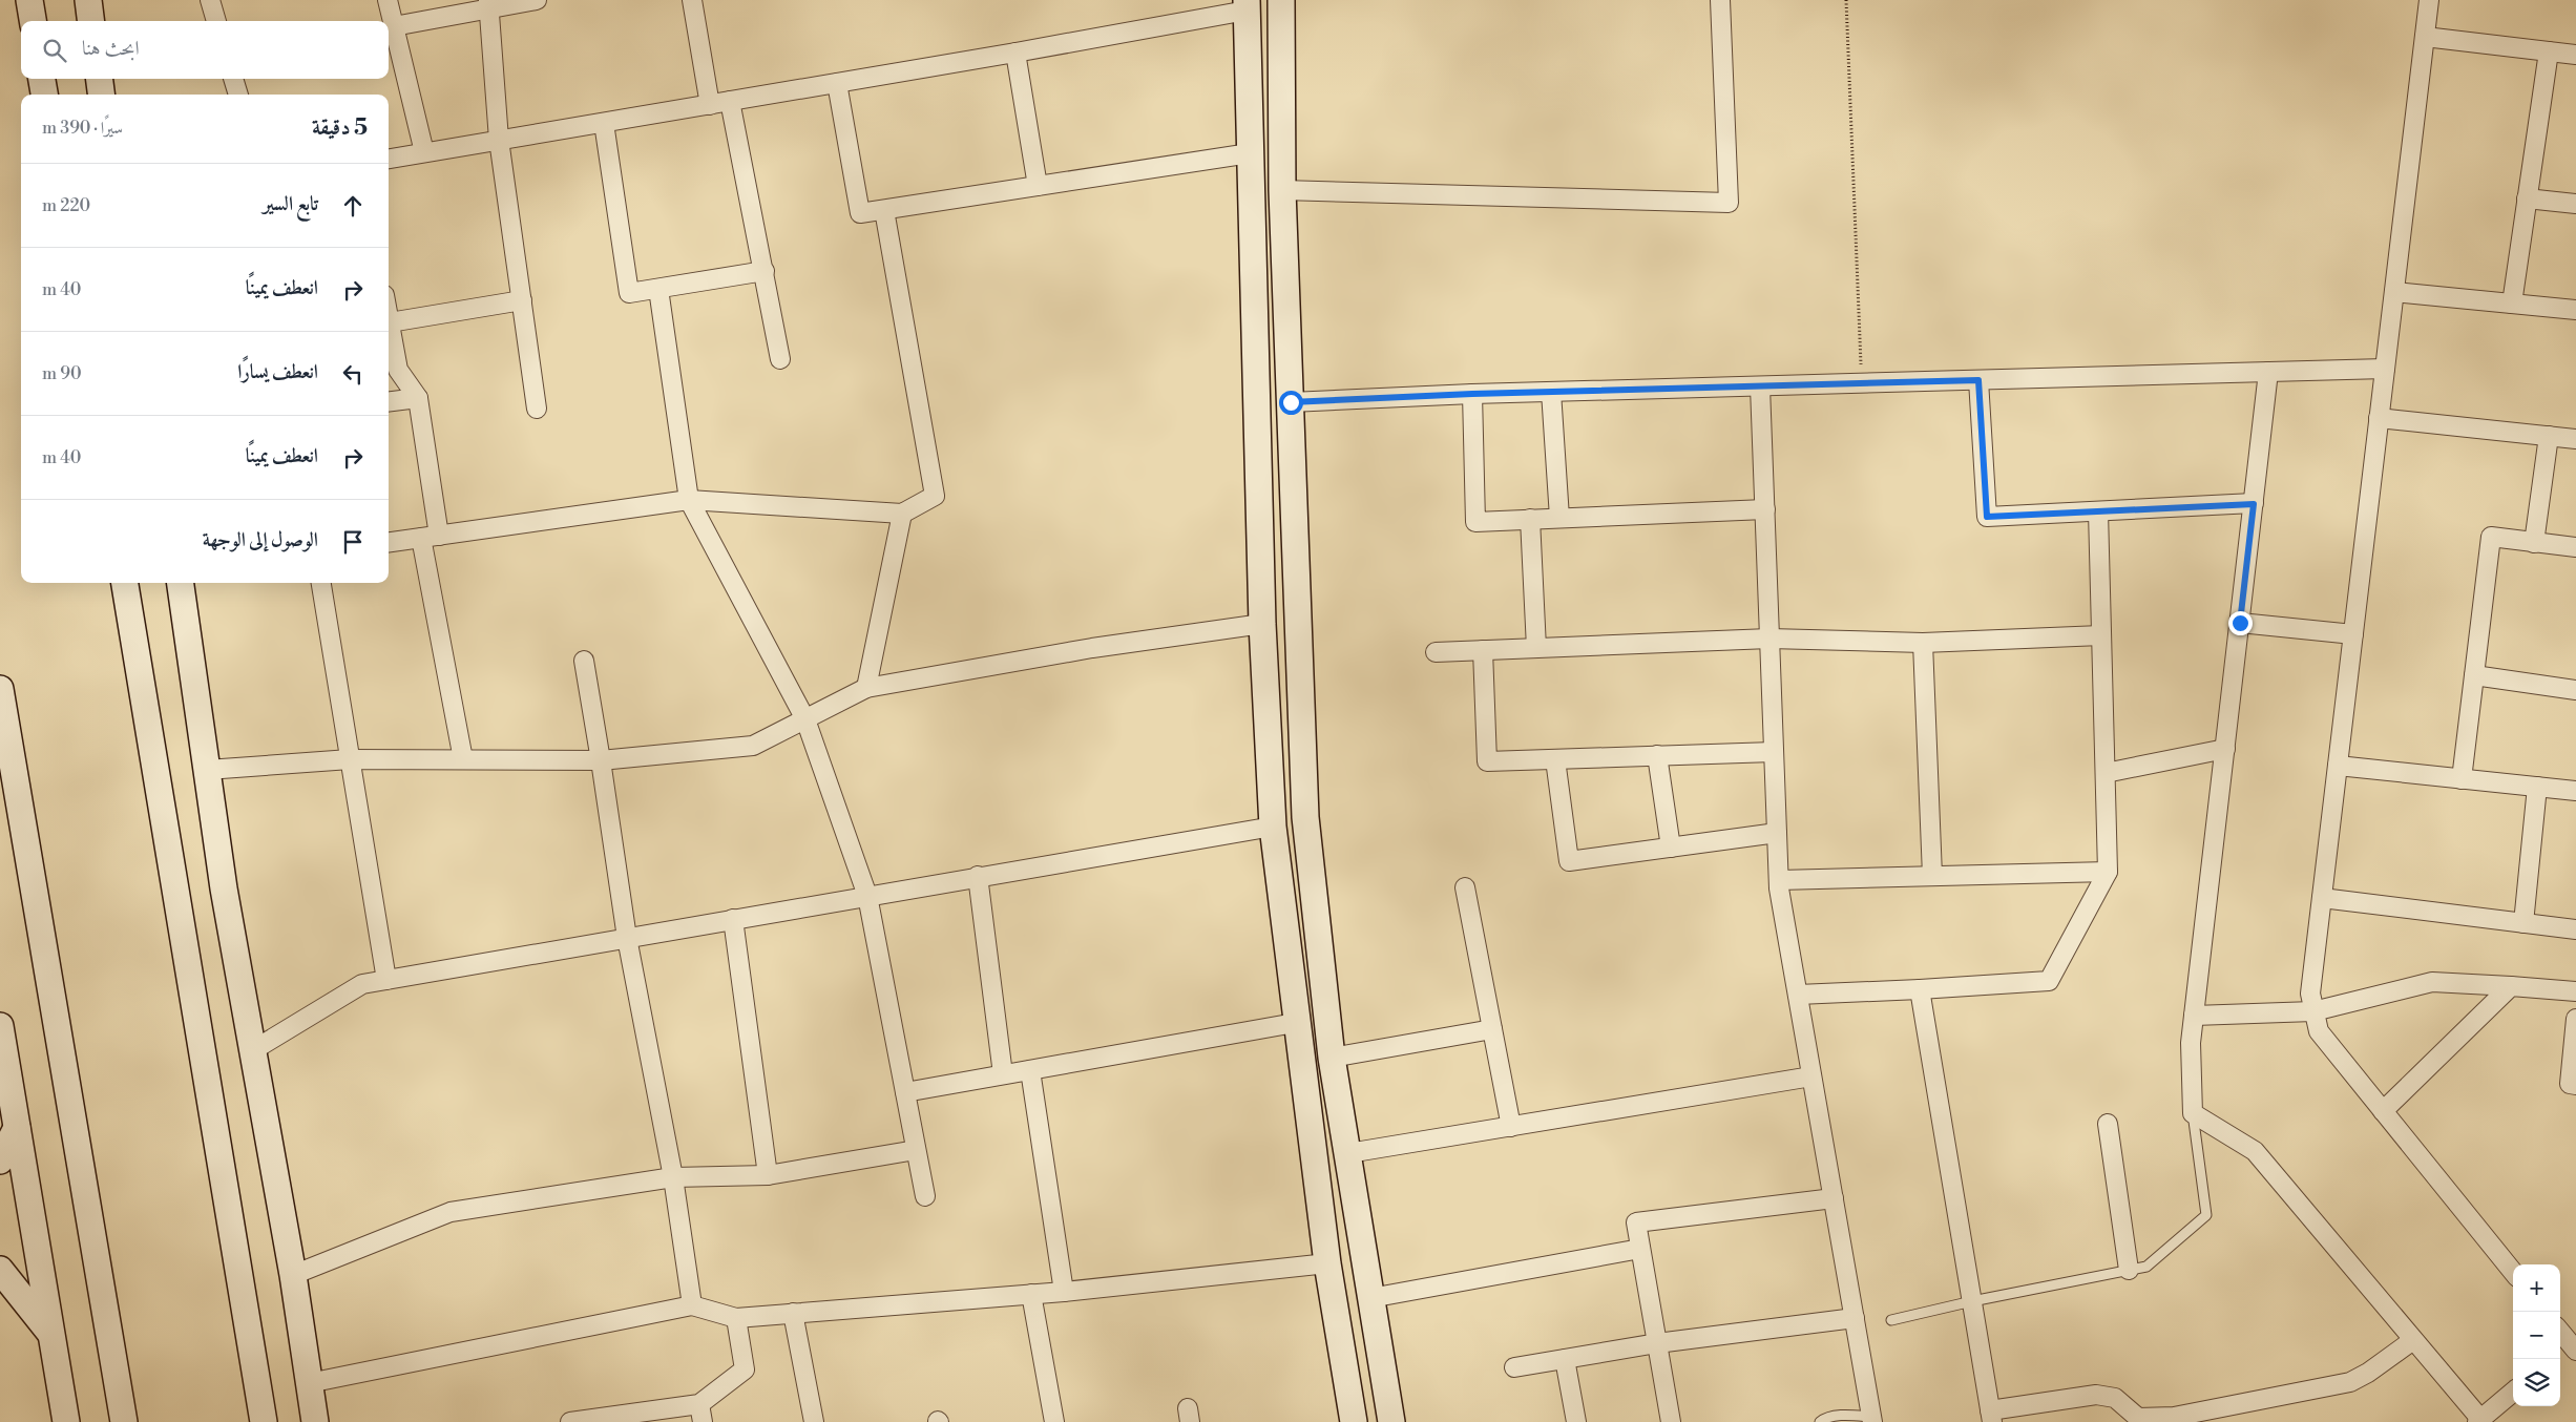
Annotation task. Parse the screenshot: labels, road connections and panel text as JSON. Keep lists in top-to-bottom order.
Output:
{
  "page": {
    "search": "ابحث هنا",
    "heading": ["5 دقيقة", "سيرًا · 390 m"],
    "list": [
      ["تابع السير", "220 m"],
      ["انعطف يمينًا", "40 m"],
      ["انعطف يسارًا", "90 m"],
      ["انعطف يمينًا", "40 m"],
      "الوصول إلى الوجهة"
    ],
    "map_buttons": ["+", "−"]
  }
}
